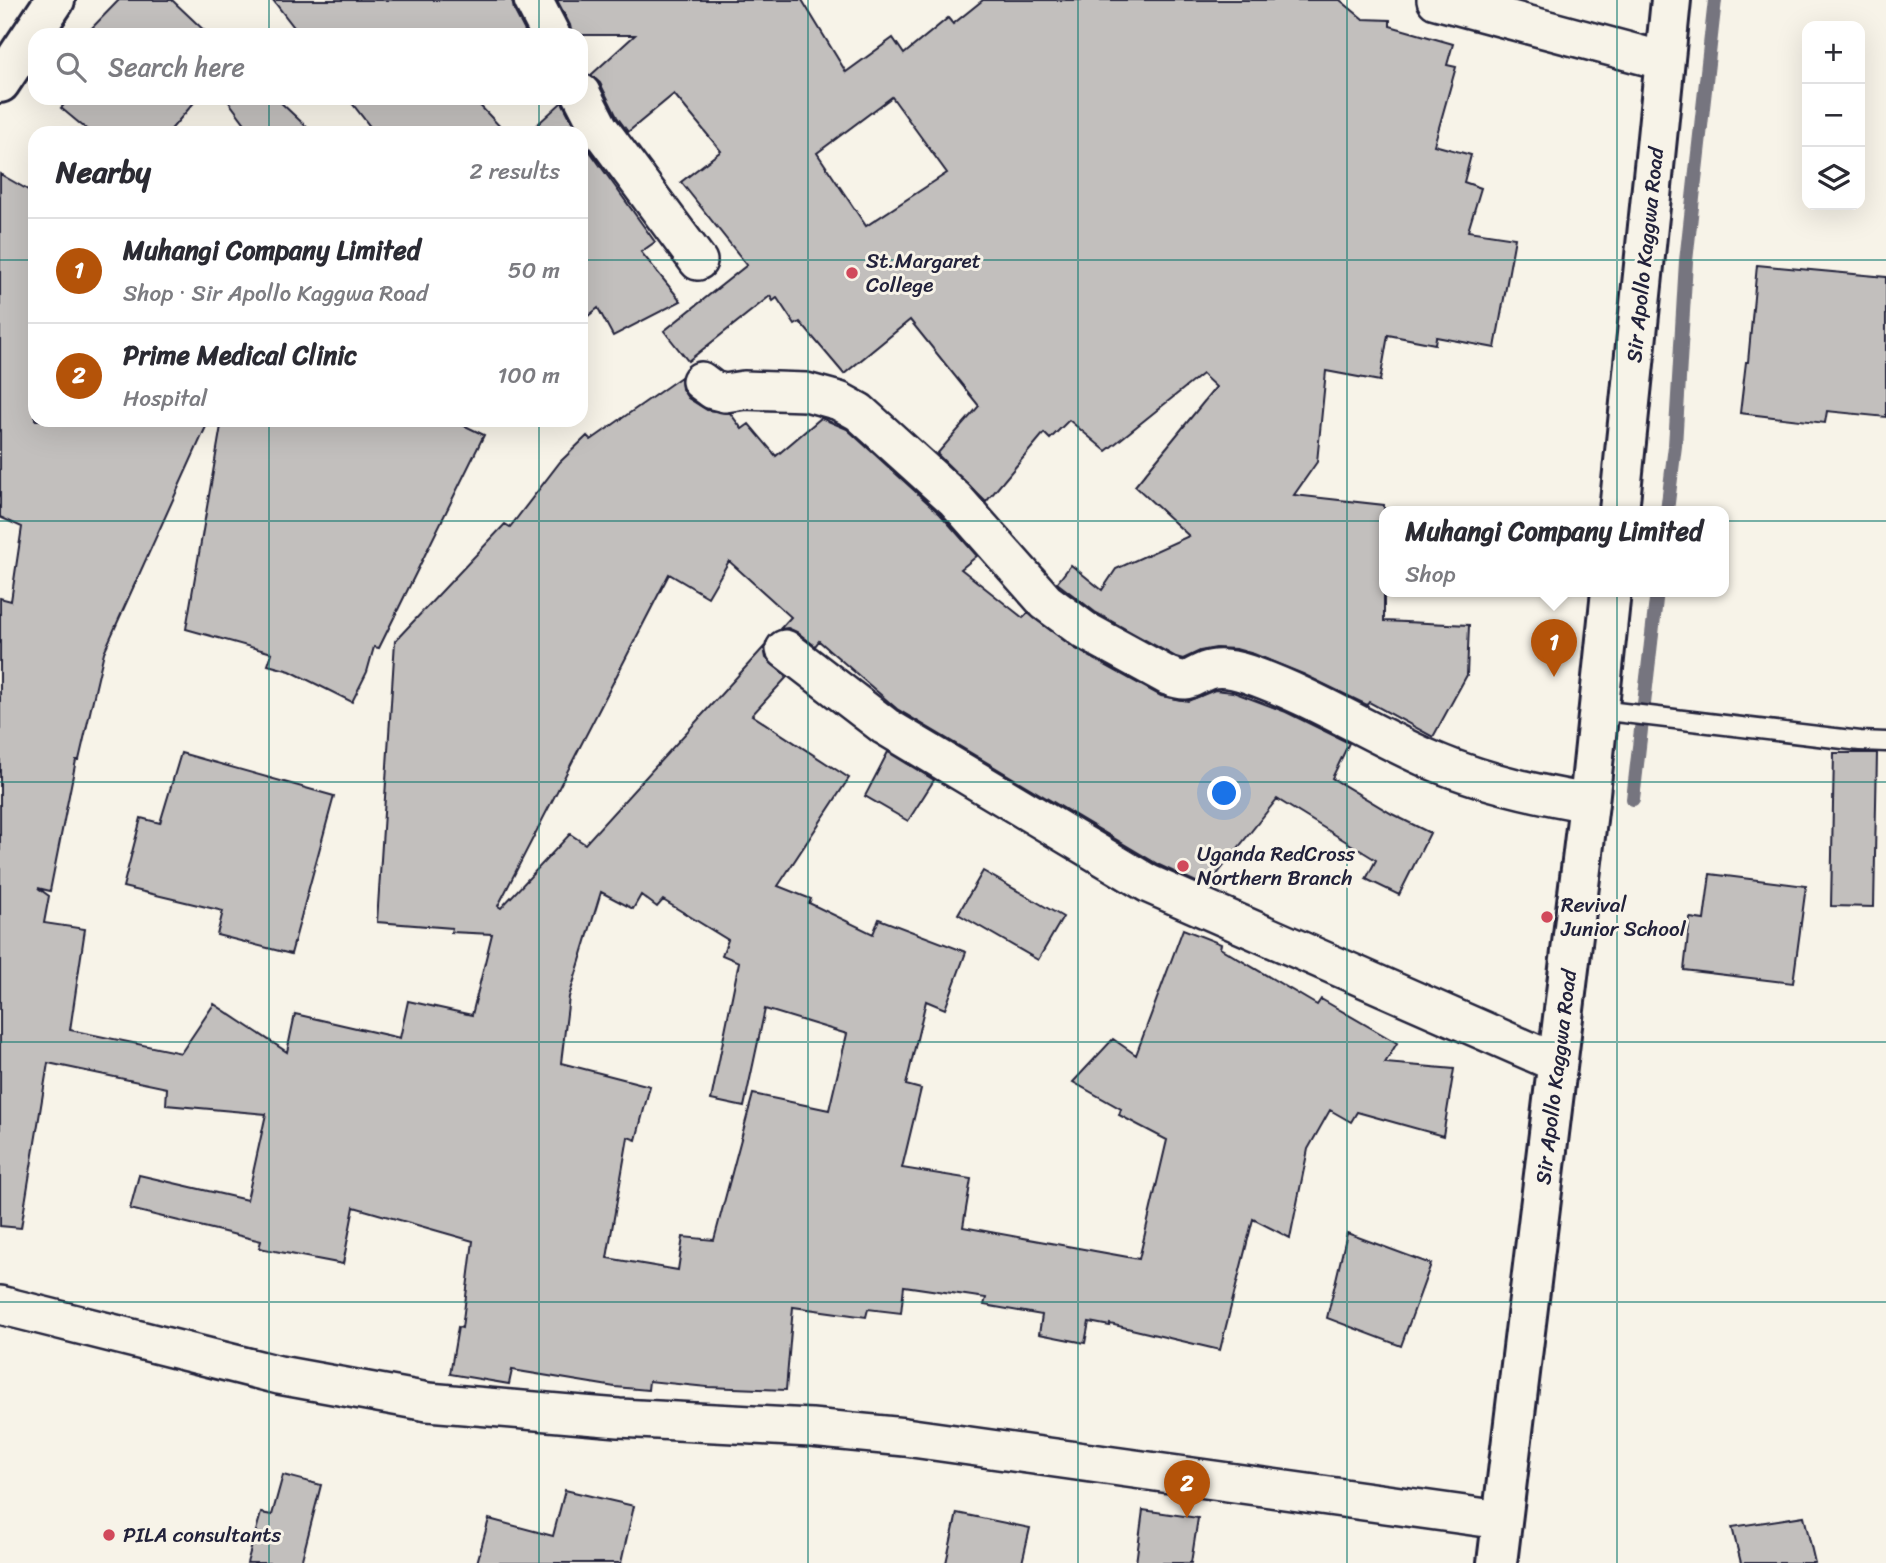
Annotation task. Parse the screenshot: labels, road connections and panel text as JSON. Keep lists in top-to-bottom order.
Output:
{
  "streets": {
    "main road": ["Sir Apollo Kaggwa Road"]
  },
  "places": [
    "St.Margaret College",
    "Uganda RedCross Northern Branch",
    "Revival Junior School",
    "PILA consultants"
  ],
  "page": {
    "map_buttons": ["+", "−"],
    "search": "Search here",
    "heading": ["Nearby", "2 results"],
    "list": [
      {
        "mark": "1",
        "name": "Muhangi Company Limited",
        "note": "Shop · Sir Apollo Kaggwa Road",
        "value": "50 m"
      },
      {
        "mark": "2",
        "name": "Prime Medical Clinic",
        "note": "Hospital",
        "value": "100 m"
      }
    ],
    "popup": ["Muhangi Company Limited", "Shop"],
    "pins": ["1", "2"]
  }
}
